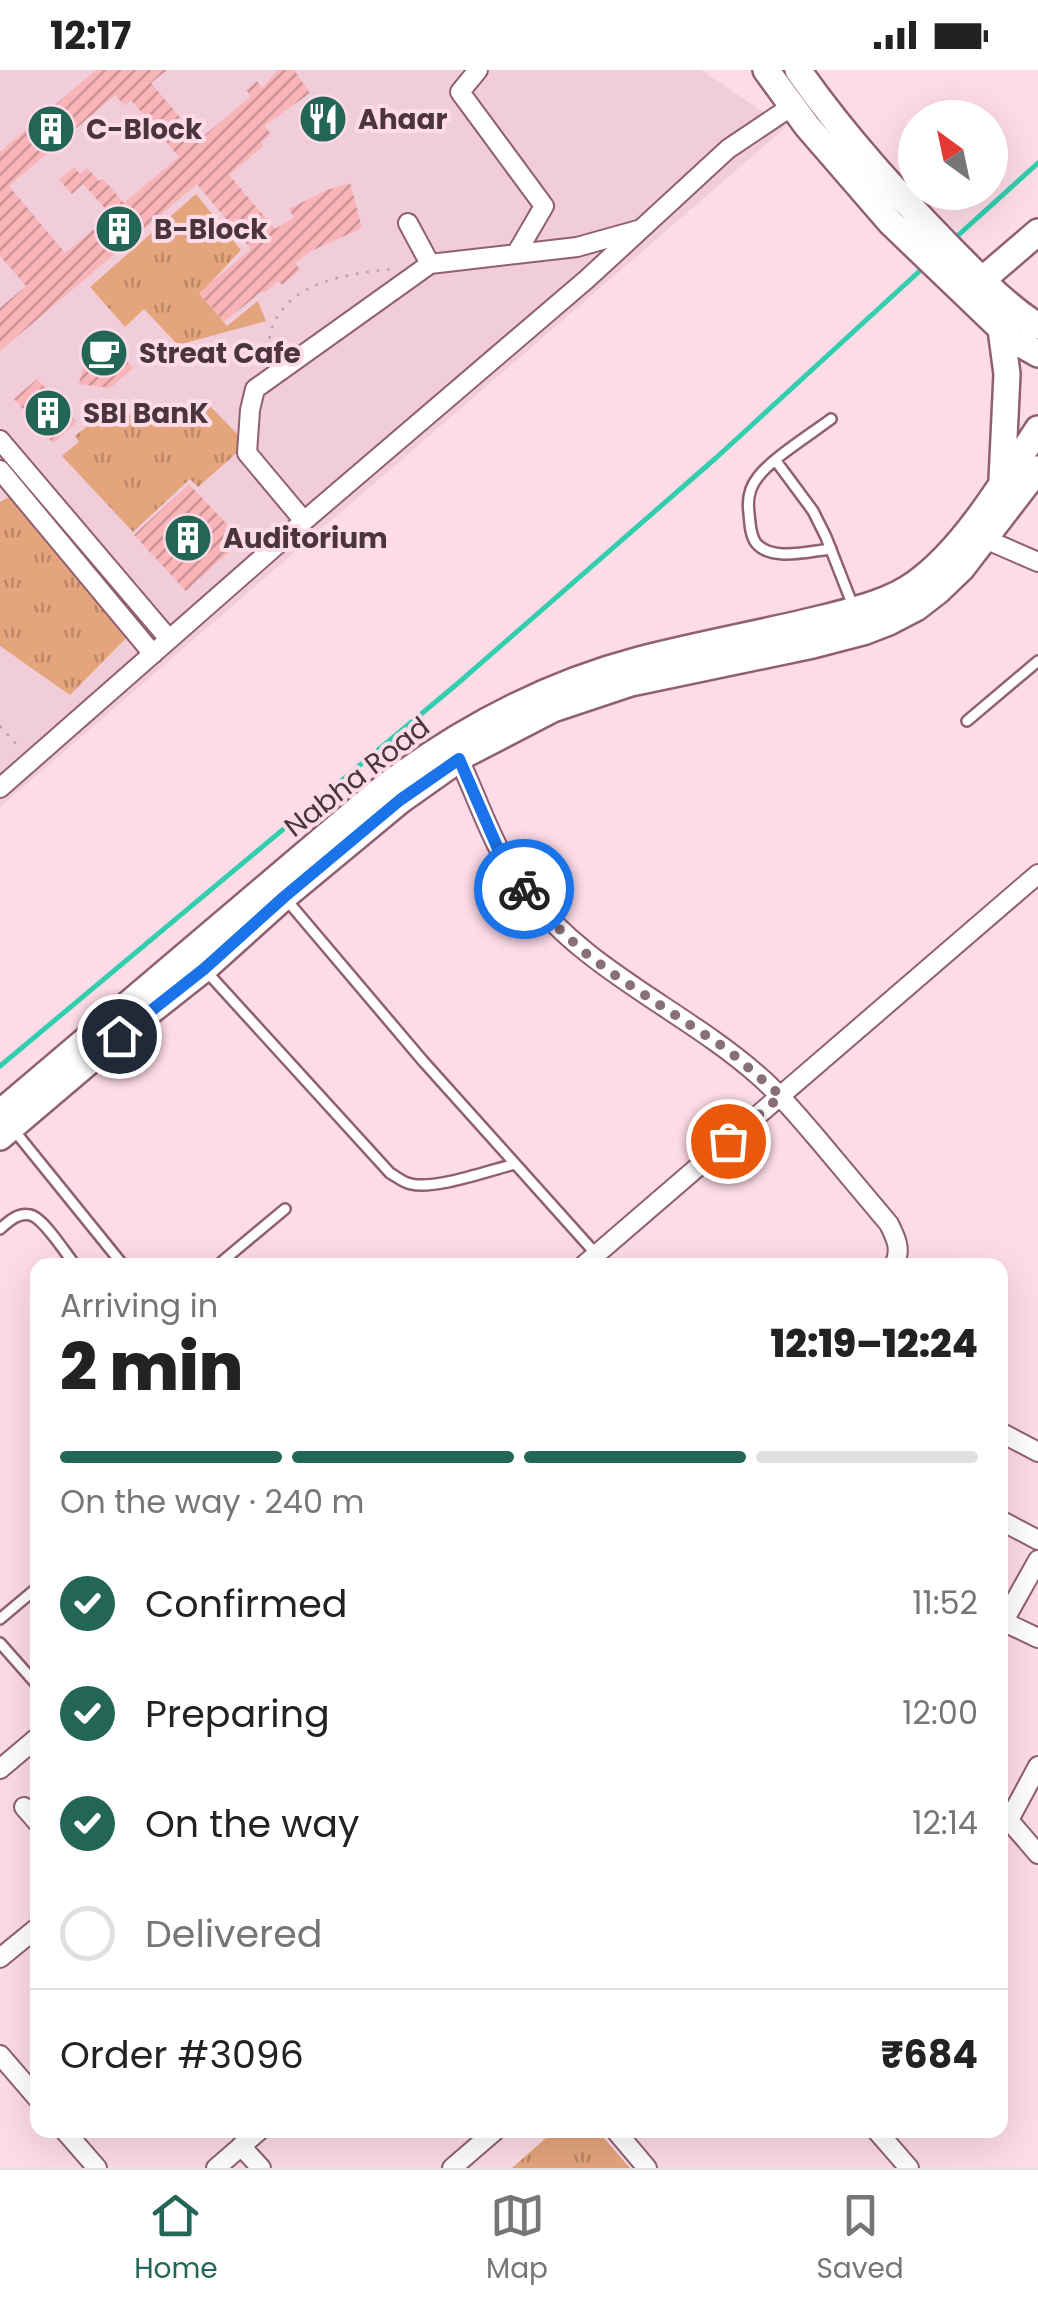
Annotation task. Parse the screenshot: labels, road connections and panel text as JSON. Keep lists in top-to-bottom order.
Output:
{
  "streets": {
    "main road": ["Nabha Road"]
  },
  "places": {
    "restaurant": ["Ahaar"],
    "building": [
      "C-Block",
      "B-Block",
      "SBI BanK",
      "Auditorium"
    ],
    "cafe": ["Streat Cafe"]
  },
  "north": "top left",
  "page": {
    "status": "12:17",
    "heading": ["2 min", "Arriving in", "12:19–12:24"],
    "panel": ["Order #3096", "₹684"],
    "bar": "On the way · 240 m",
    "list": [
      ["Confirmed", "11:52"],
      ["Preparing", "12:00"],
      ["On the way", "12:14"],
      "Delivered"
    ],
    "tabs": ["Home", "Map", "Saved"]
  }
}
